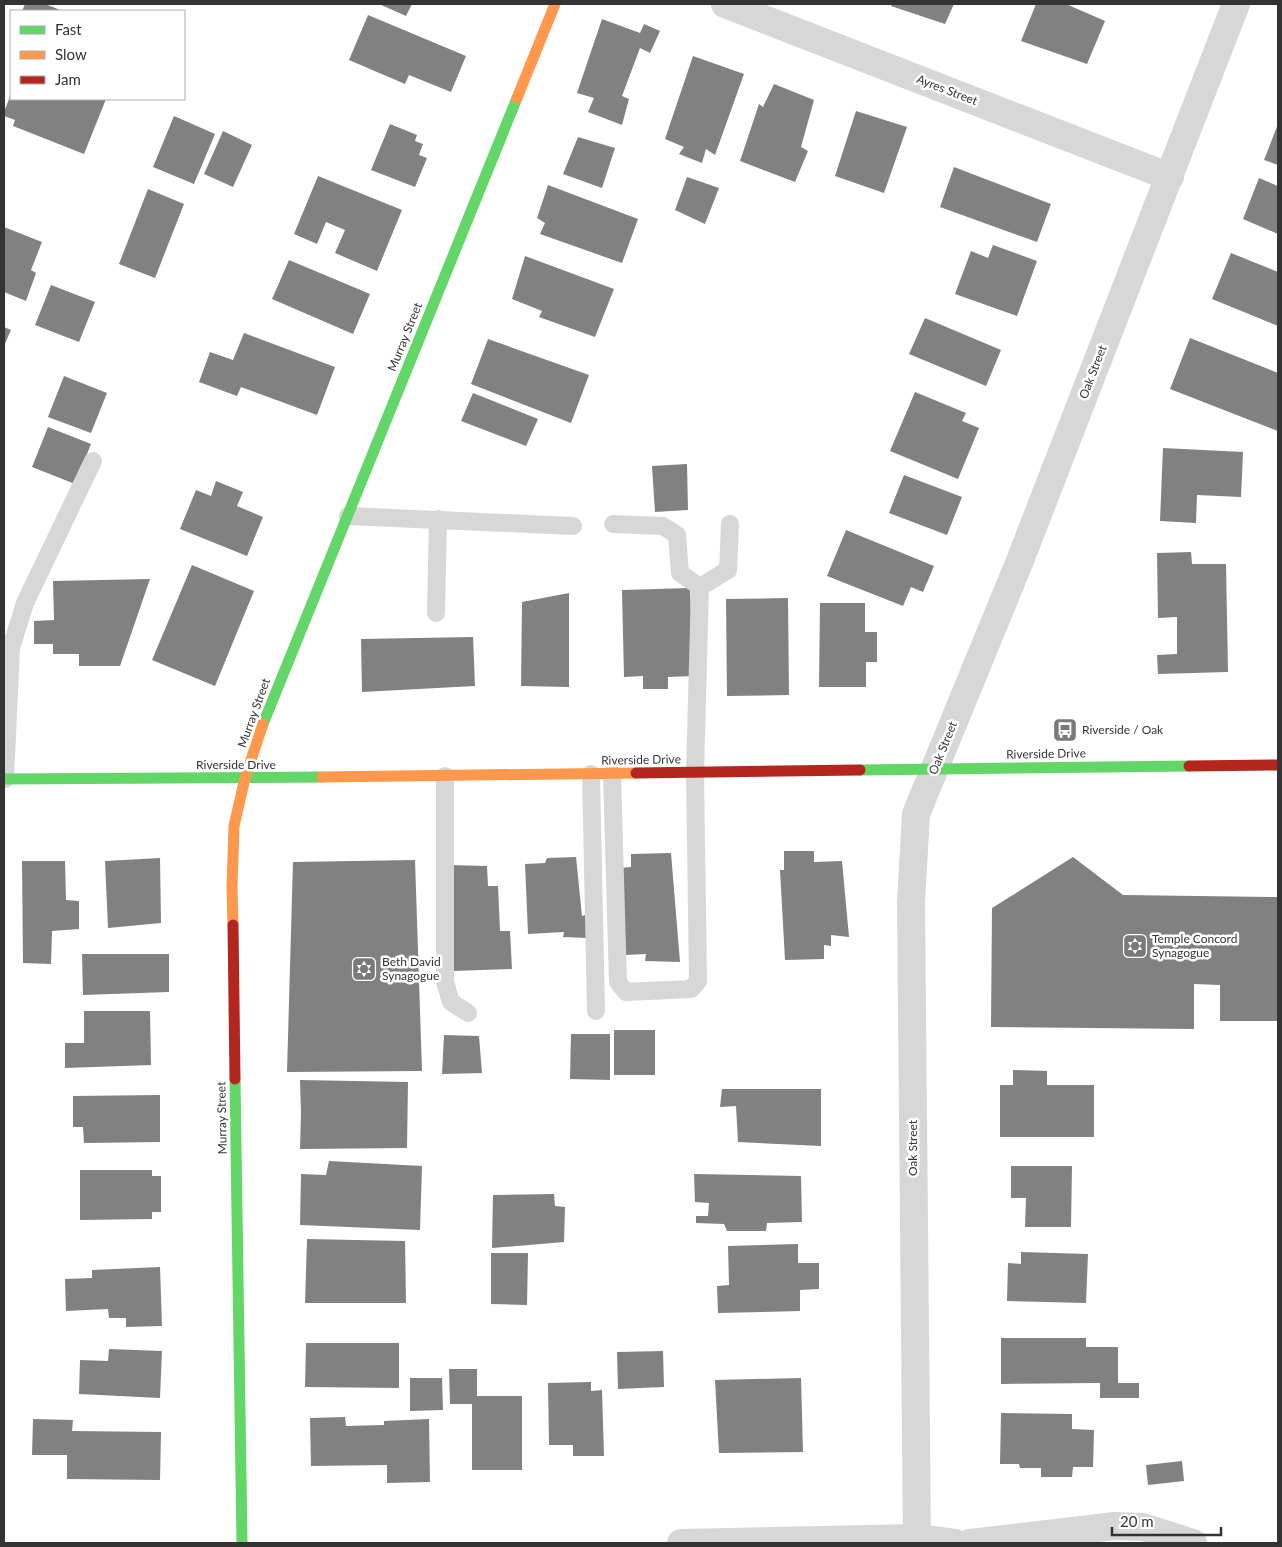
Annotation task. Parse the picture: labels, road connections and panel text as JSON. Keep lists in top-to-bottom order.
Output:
{
  "streets": {
    "street": [
      "Ayres Street",
      "Murray Street",
      "Oak Street",
      "Riverside Drive"
    ]
  },
  "crossings": [
    ["Ayres Street", "Oak Street"],
    ["Murray Street", "Riverside Drive"],
    ["Oak Street", "Riverside Drive"]
  ],
  "places": {
    "bus stop": ["Riverside / Oak"],
    "synagogue": ["Temple Concord Synagogue", "Beth David Synagogue"]
  },
  "legend": ["Fast", "Slow", "Jam"],
  "scale_bar": "20 m"
}
